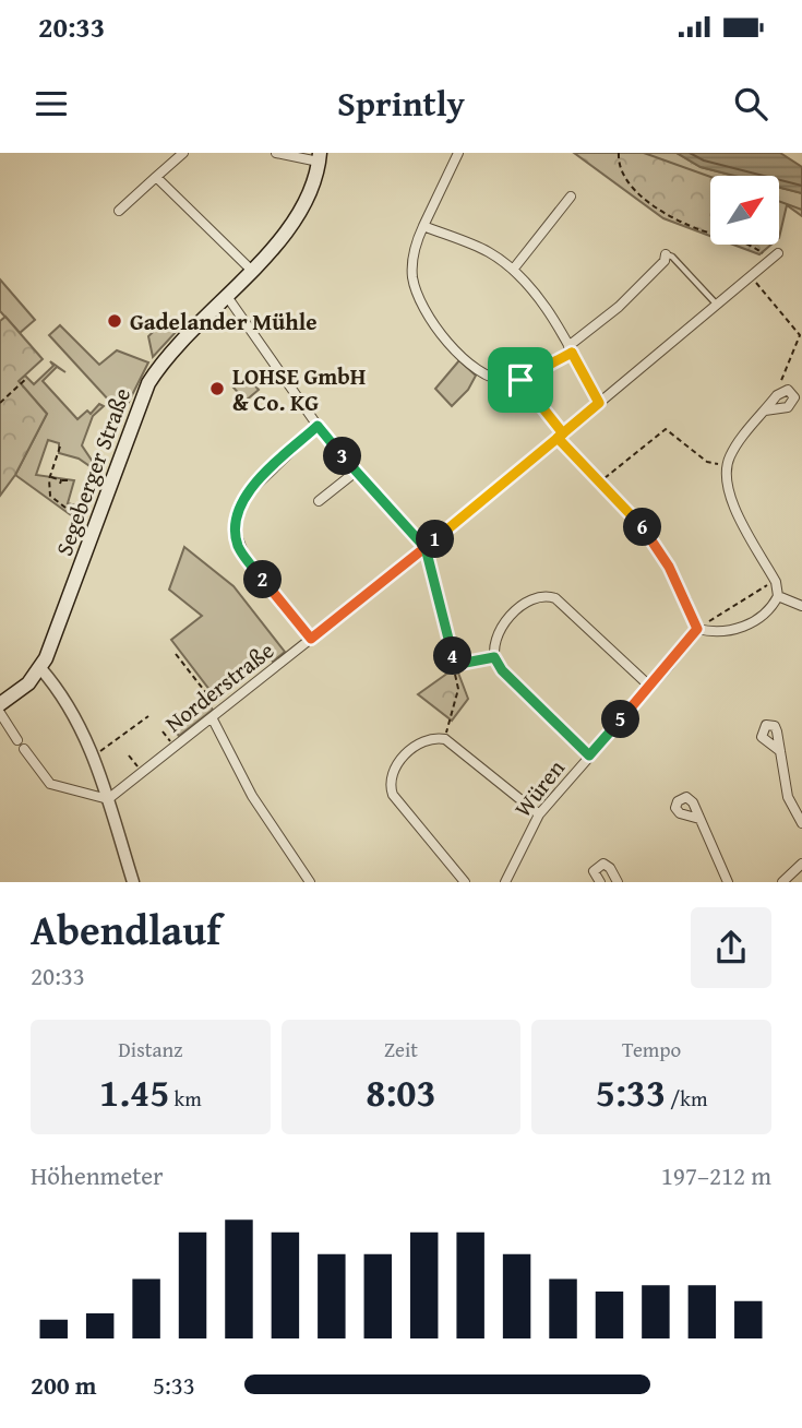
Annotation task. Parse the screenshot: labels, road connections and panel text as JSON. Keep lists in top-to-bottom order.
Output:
{
  "streets": {
    "main road": ["Segeberger Straße"],
    "street": ["Norderstraße", "Würen"]
  },
  "places": ["Gadelander Mühle", "LOHSE GmbH & Co. KG"],
  "north": "top right",
  "page": {
    "status": "20:33",
    "header": "Sprintly",
    "pins": [
      "3",
      "6",
      "1",
      "2",
      "4",
      "5"
    ],
    "heading": ["Abendlauf", "20:33"],
    "stats": [
      ["Distanz", "1.45 km"],
      ["Zeit", "8:03"],
      ["Tempo", "5:33 /km"]
    ],
    "chart": ["Höhenmeter", "197–212 m"],
    "list": [
      {
        "name": "200 m",
        "note": "5:33"
      }
    ]
  }
}
